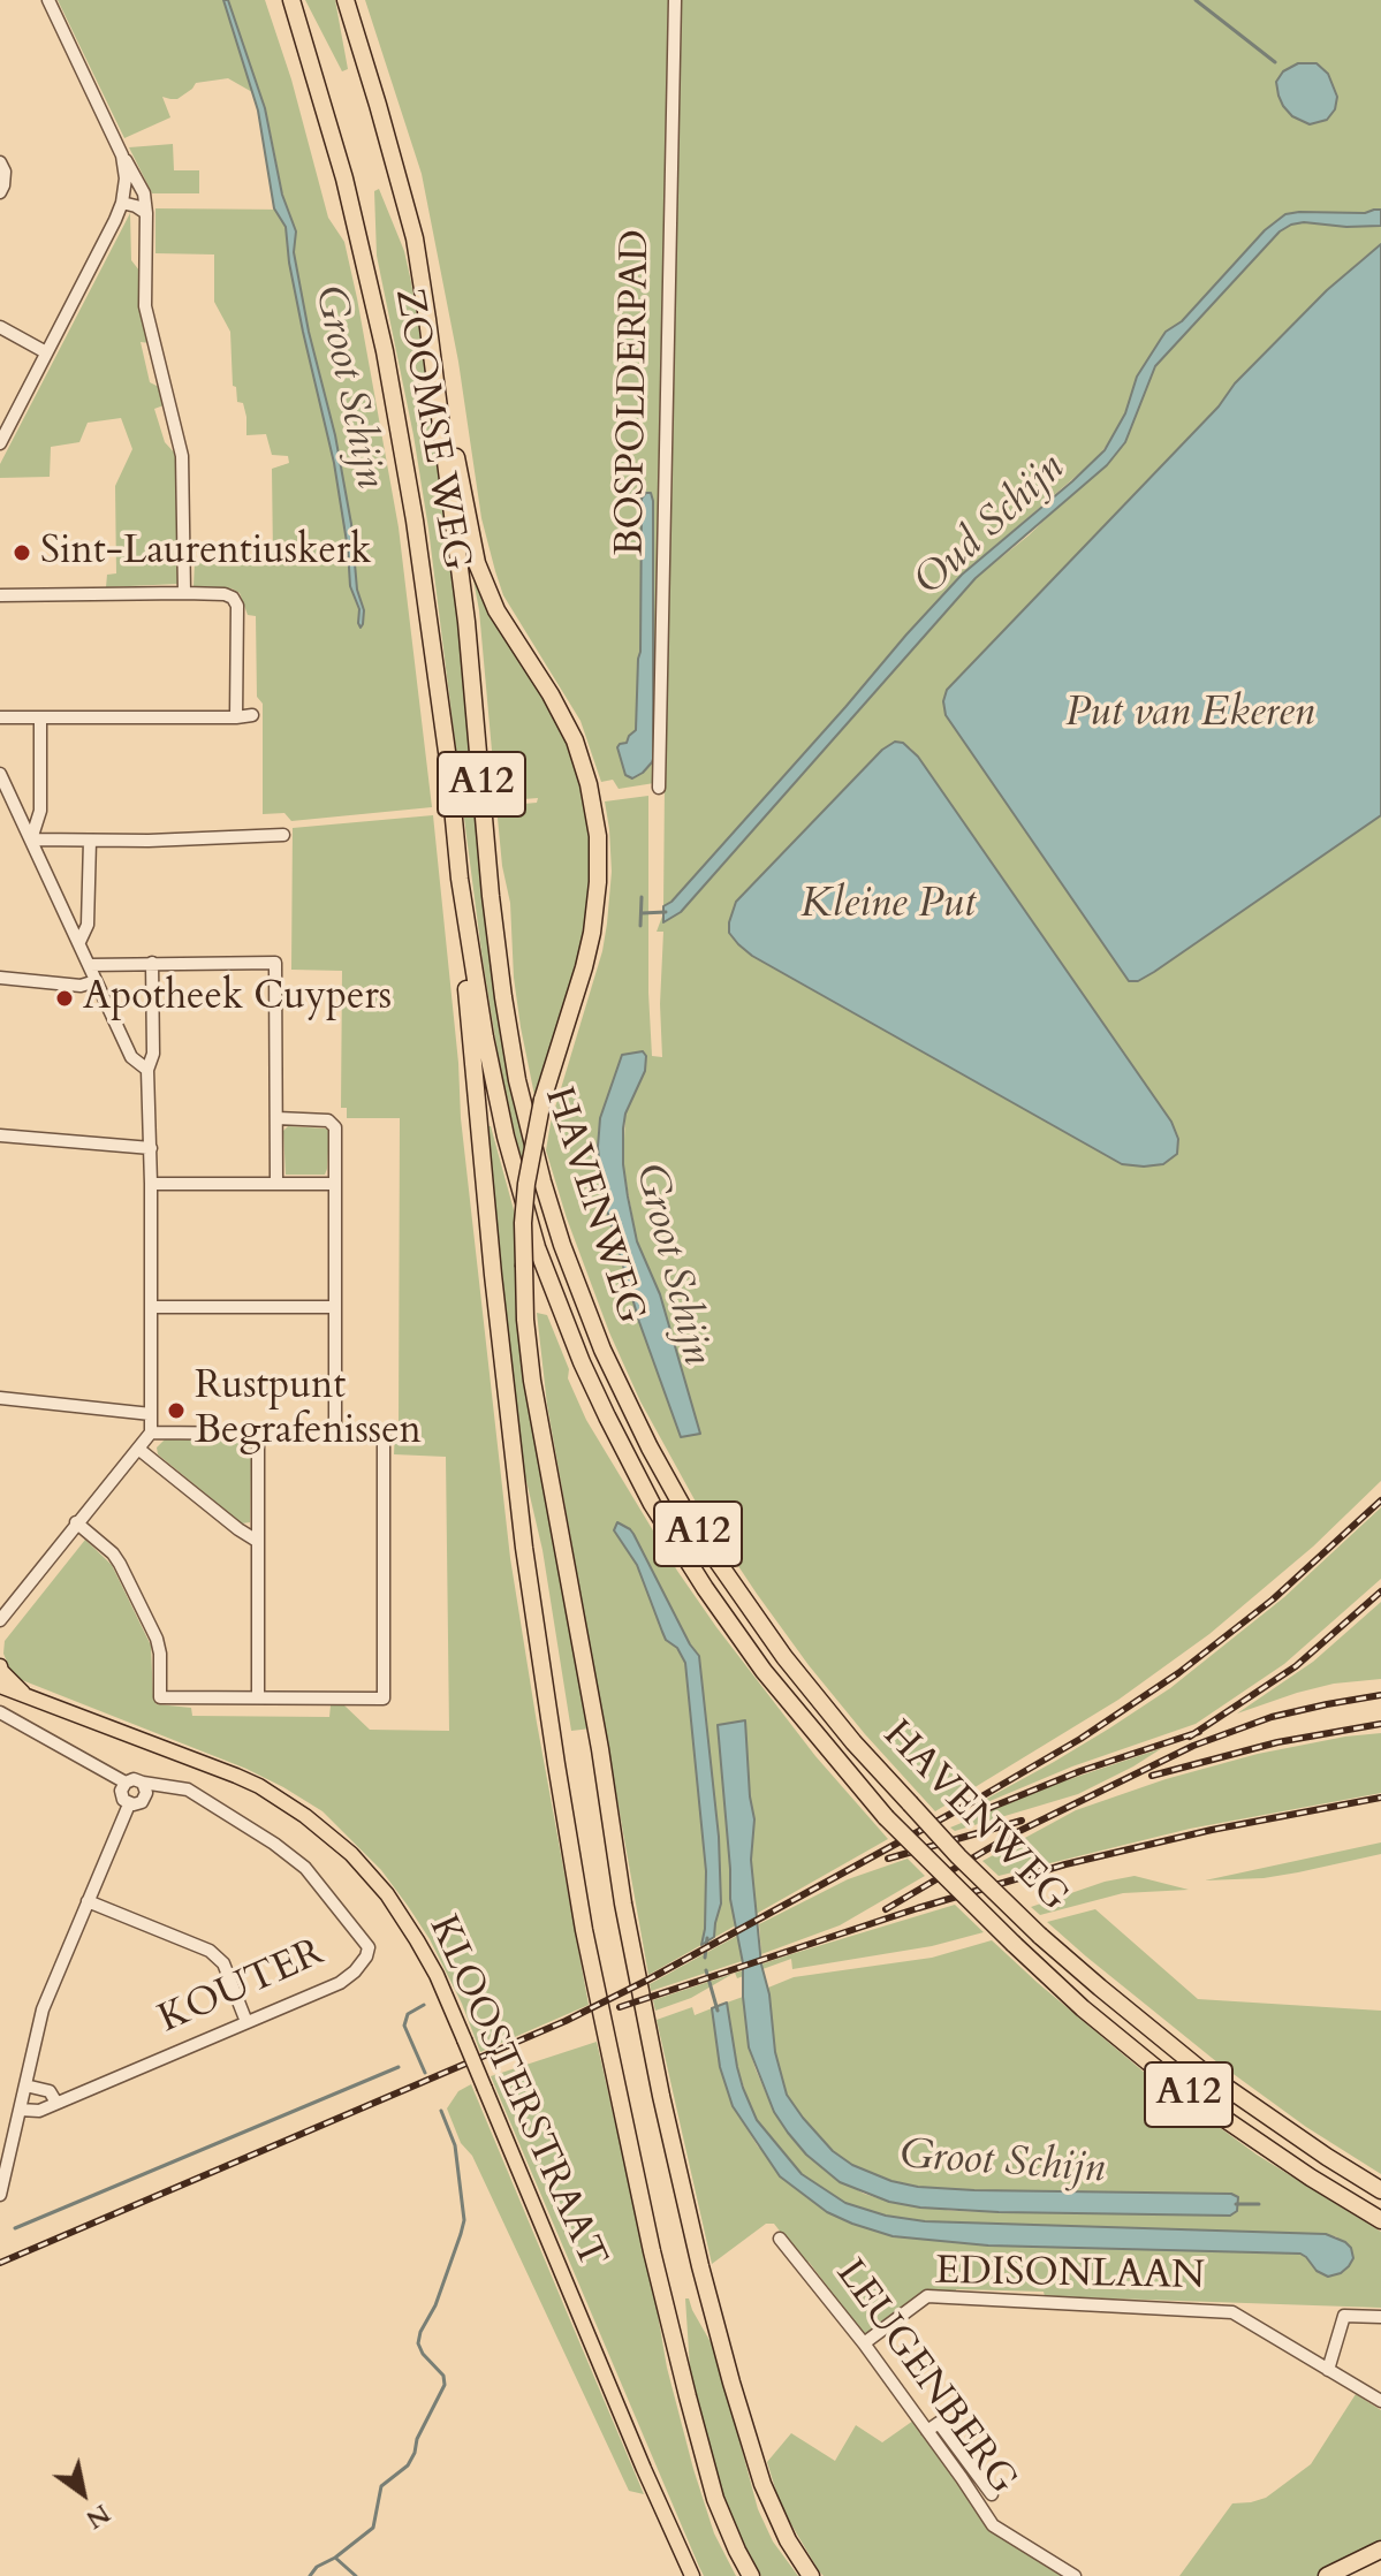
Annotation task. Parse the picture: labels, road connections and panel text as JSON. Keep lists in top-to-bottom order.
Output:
{
  "streets": {
    "highway": ["ZOOMSE WEG", "A12", "HAVENWEG"],
    "main road": ["KLOOSTERSTRAAT"],
    "street": [
      "BOSPOLDERPAD",
      "KOUTER",
      "EDISONLAAN",
      "LEUGENBERG"
    ]
  },
  "crossings": [
    ["ZOOMSE WEG", "HAVENWEG"],
    ["EDISONLAAN", "LEUGENBERG"]
  ],
  "water": [
    "Groot Schijn",
    "Oud Schijn",
    "Put van Ekeren",
    "Kleine Put"
  ],
  "places": ["Sint-Laurentiuskerk", "Apotheek Cuypers", "Rustpunt Begrafenissen"],
  "north": "bottom right"
}
